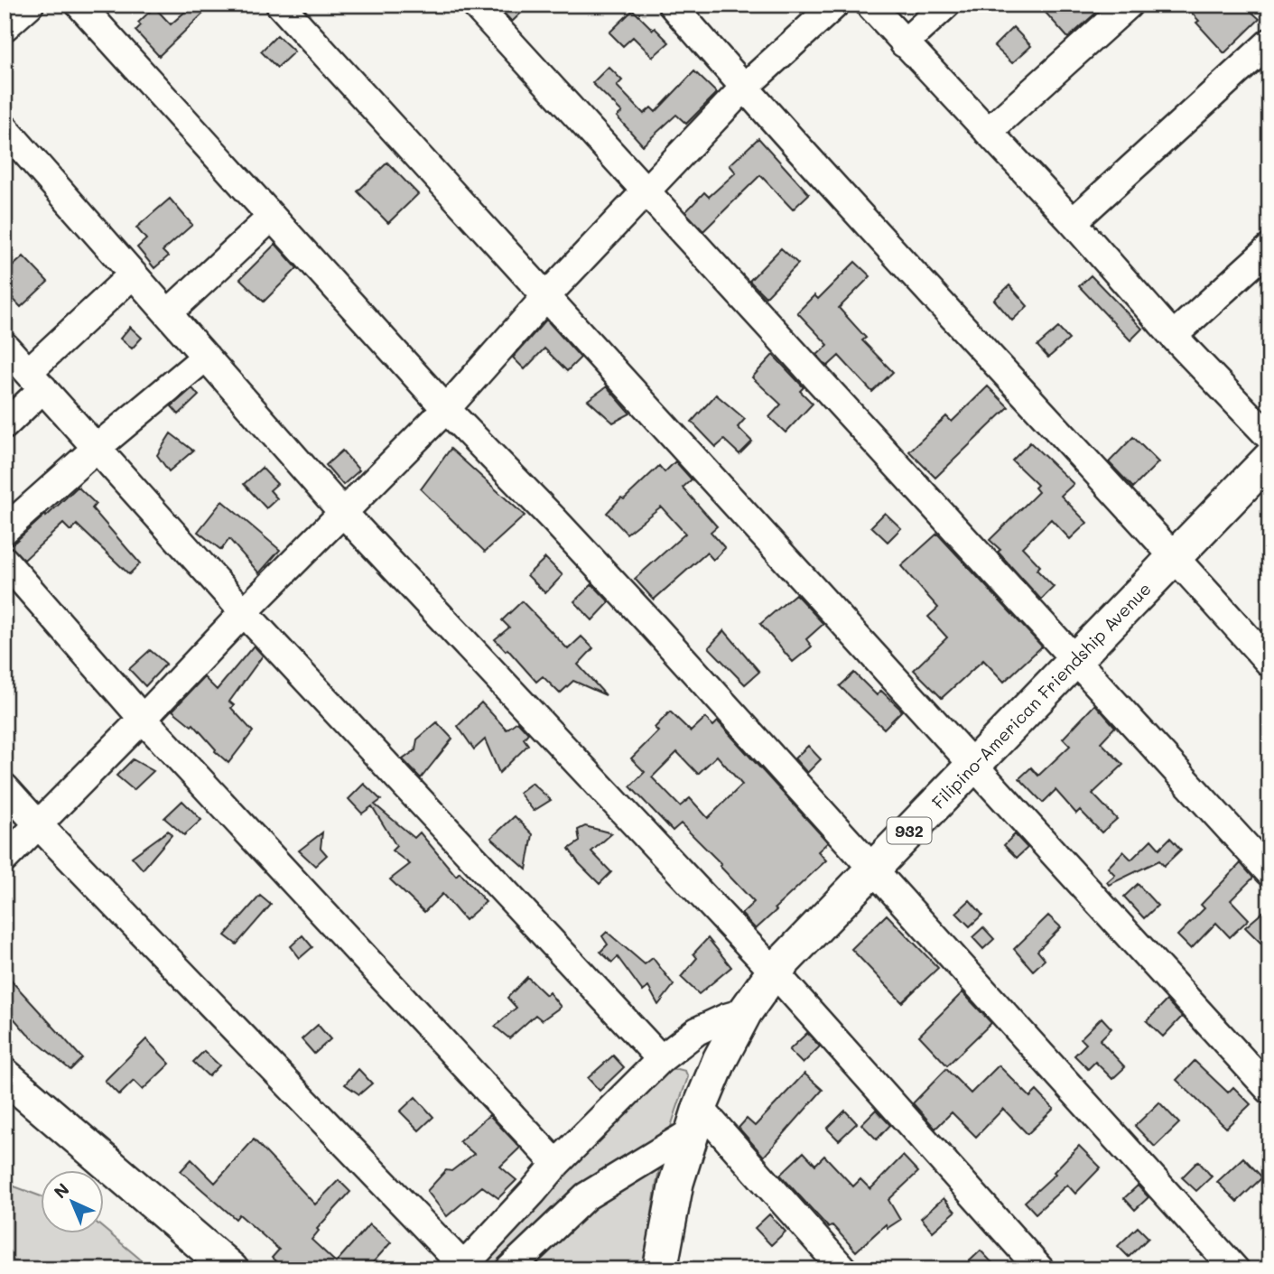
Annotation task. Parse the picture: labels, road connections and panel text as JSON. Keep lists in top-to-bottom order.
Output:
{
  "streets": {
    "main road": ["Filipino-American Friendship Avenue", "932"]
  },
  "north": "top left"
}
